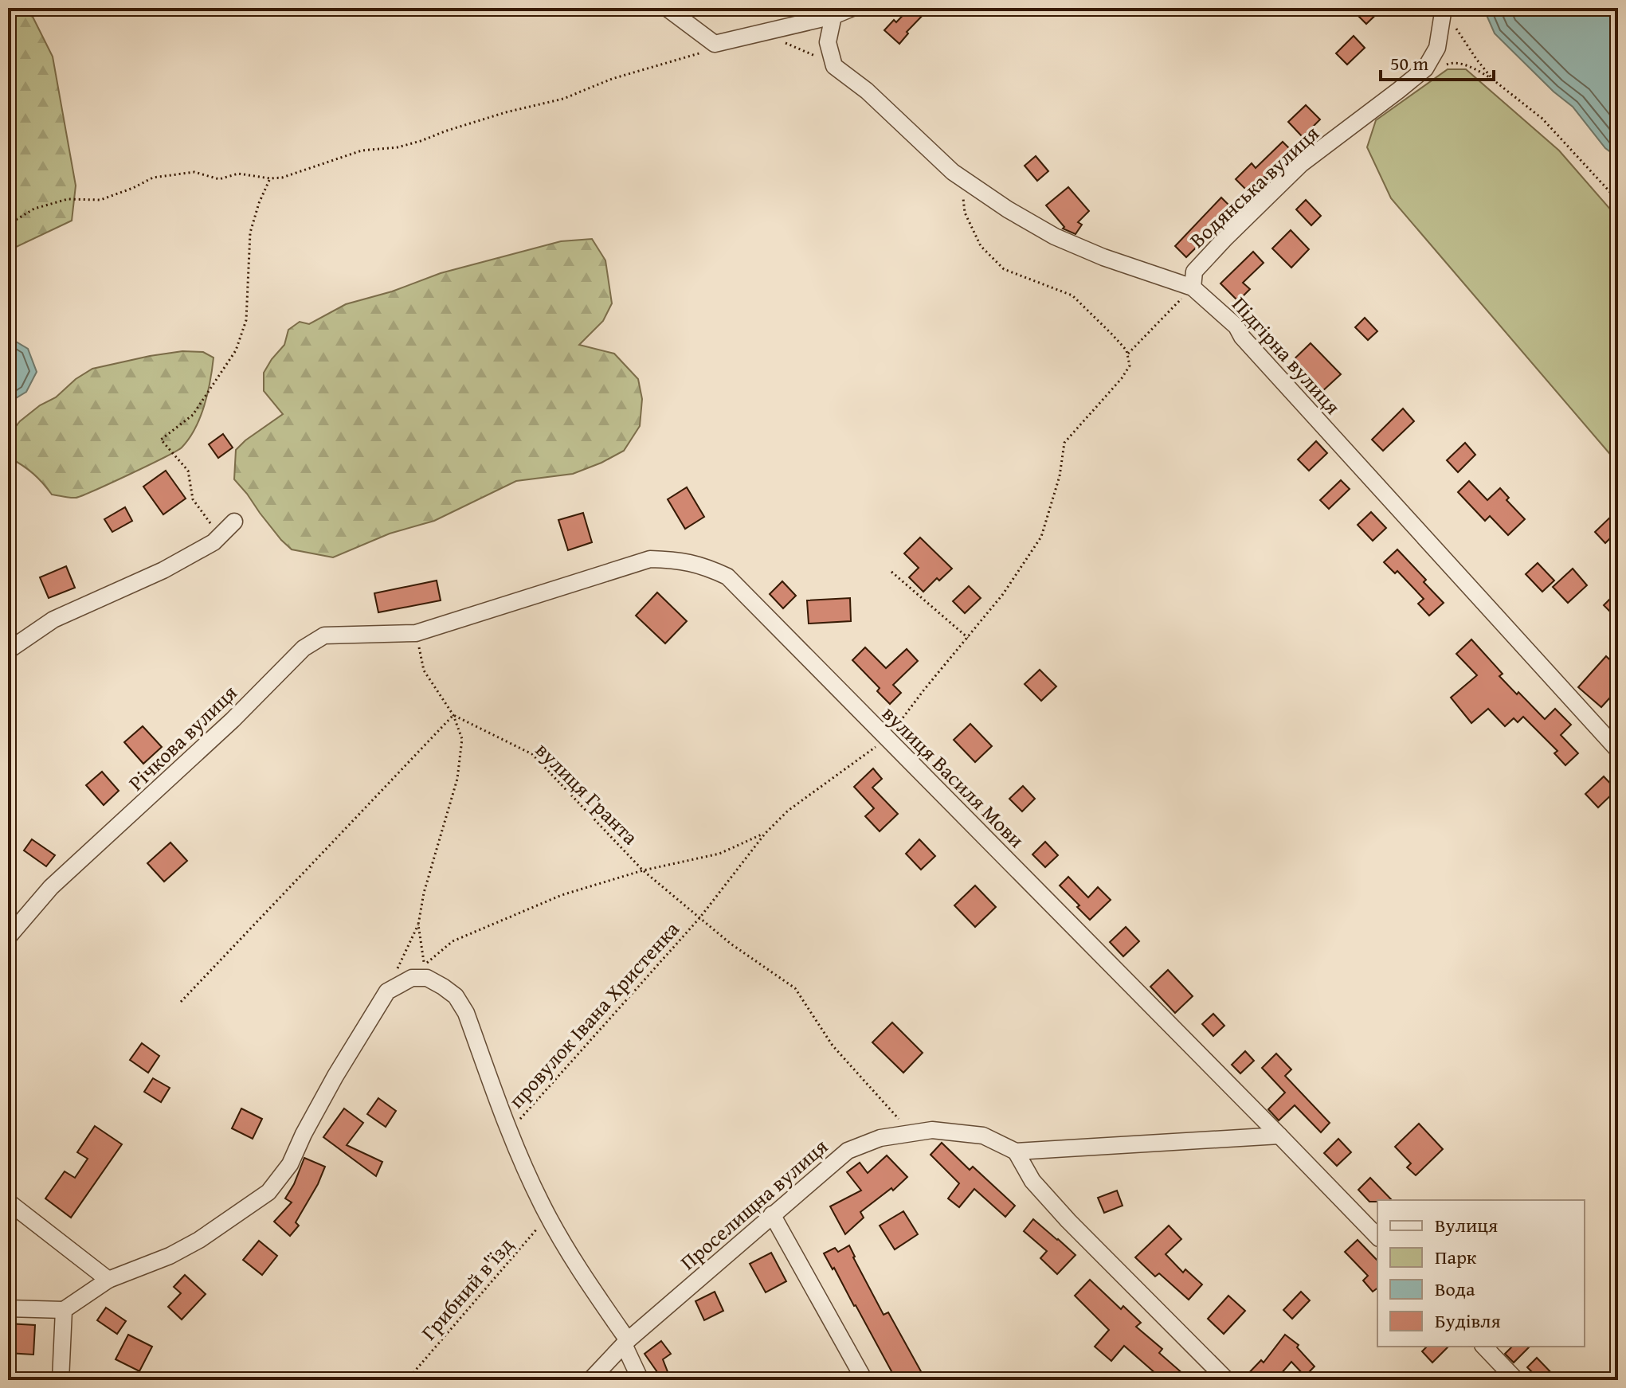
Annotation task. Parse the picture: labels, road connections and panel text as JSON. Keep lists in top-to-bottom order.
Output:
{
  "streets": {
    "street": [
      "Водянська вулиця",
      "Підгірна вулиця",
      "Річкова вулиця",
      "вулиця Василя Мови",
      "Проселищна вулиця"
    ],
    "path": ["вулиця Гранта", "провулок Івана Христенка", "Грибний в'їзд"]
  },
  "crossings": [
    ["Водянська вулиця", "Підгірна вулиця"],
    ["Річкова вулиця", "вулиця Василя Мови"],
    ["вулиця Василя Мови", "Проселищна вулиця"],
    ["вулиця Гранта", "провулок Івана Христенка"],
    ["вулиця Гранта", "Проселищна вулиця"]
  ],
  "legend": [
    "Вулиця",
    "Парк",
    "Вода",
    "Будівля"
  ],
  "scale_bar": "50 m"
}
